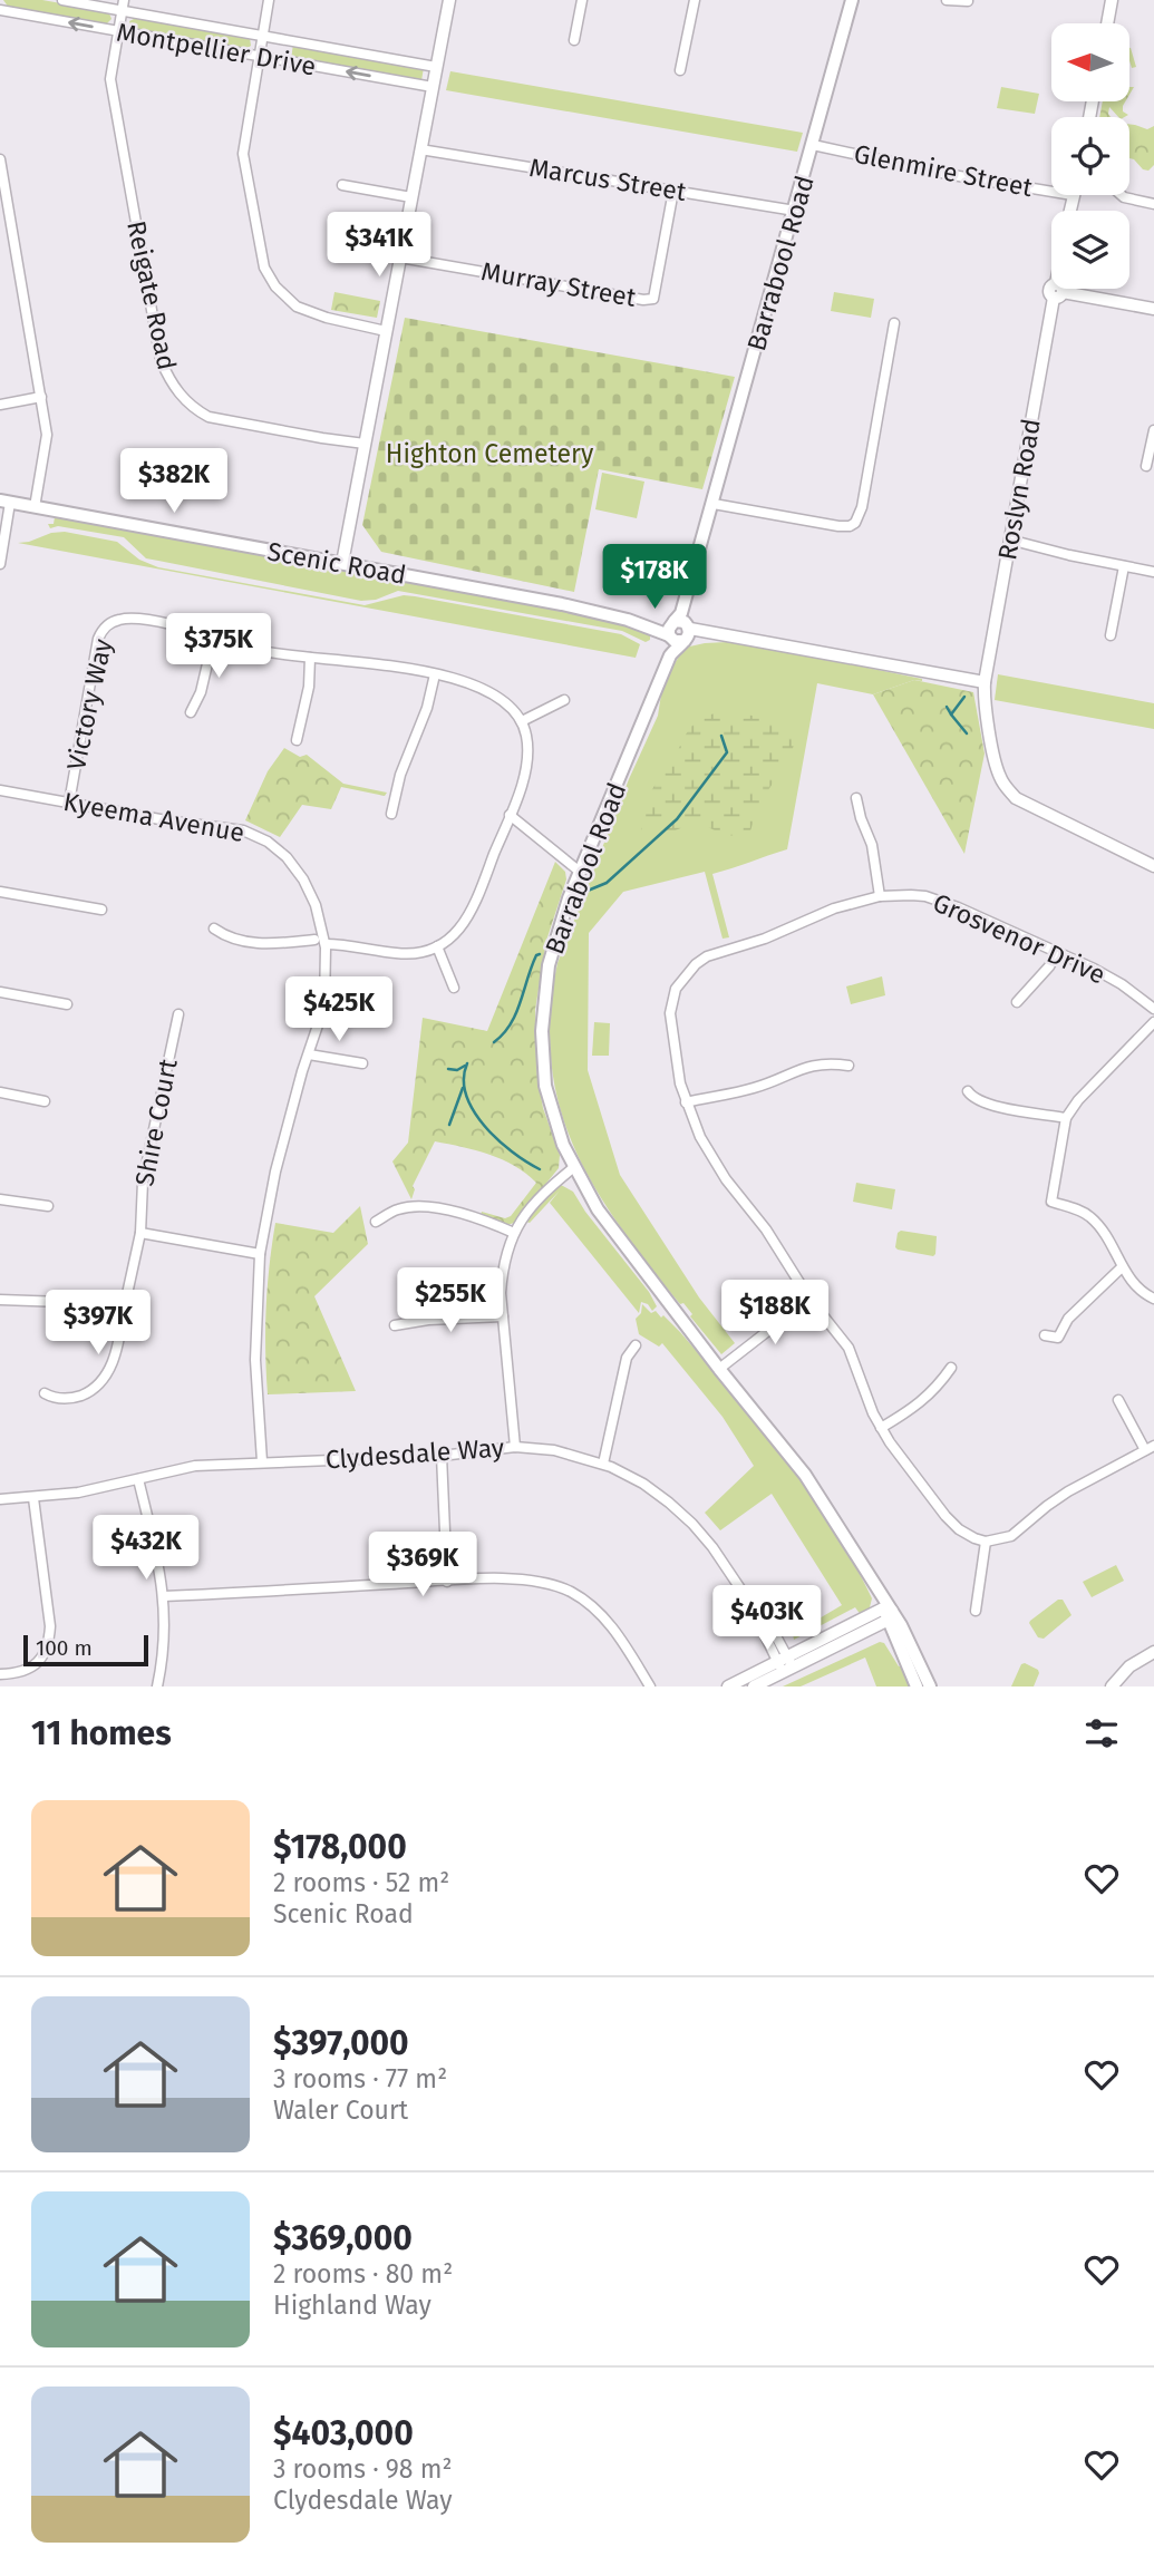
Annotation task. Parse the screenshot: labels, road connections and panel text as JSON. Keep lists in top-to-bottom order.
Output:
{
  "streets": {
    "main road": ["Barrabool Road", "Scenic Road"],
    "street": [
      "Montpellier Drive",
      "Glenmire Street",
      "Marcus Street",
      "Murray Street",
      "Reigate Road",
      "Roslyn Road",
      "Victory Way",
      "Kyeema Avenue",
      "Grosvenor Drive",
      "Shire Court",
      "Clydesdale Way"
    ]
  },
  "crossings": [
    ["Montpellier Drive", "Reigate Road"],
    ["Glenmire Street", "Barrabool Road"],
    ["Marcus Street", "Barrabool Road"],
    ["Marcus Street", "Murray Street"],
    ["Barrabool Road", "Scenic Road"],
    ["Victory Way", "Kyeema Avenue"],
    ["Kyeema Avenue", "Clydesdale Way"]
  ],
  "parks": ["Highton Cemetery"],
  "scale_bar": "100 m",
  "north": "left",
  "page": {
    "price": [
      "$341K",
      "$382K",
      "$178K",
      "$375K",
      "$425K",
      "$255K",
      "$188K",
      "$397K",
      "$432K",
      "$369K",
      "$403K"
    ],
    "scale": "100 m",
    "heading": "11 homes",
    "list": [
      {
        "name": "$178,000",
        "note": "2 rooms · 52 m² · Scenic Road"
      },
      {
        "name": "$397,000",
        "note": "3 rooms · 77 m² · Waler Court"
      },
      {
        "name": "$369,000",
        "note": "2 rooms · 80 m² · Highland Way"
      },
      {
        "name": "$403,000",
        "note": "3 rooms · 98 m² · Clydesdale Way"
      }
    ]
  }
}
